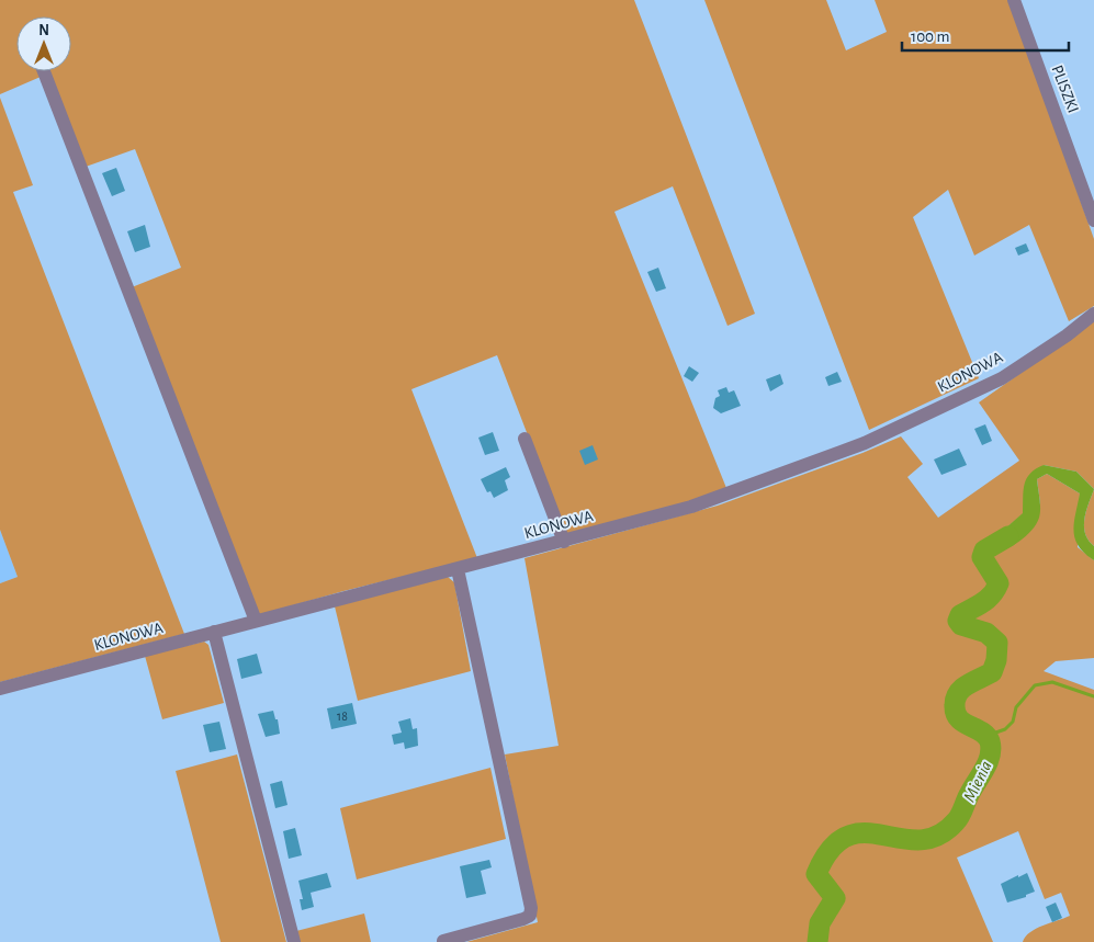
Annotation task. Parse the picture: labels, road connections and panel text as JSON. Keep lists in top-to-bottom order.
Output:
{
  "streets": {
    "street": ["PLISZKI", "KLONOWA"]
  },
  "water": ["Mienia"],
  "house_numbers": ["18"],
  "scale_bar": "100 m",
  "north": "top"
}
